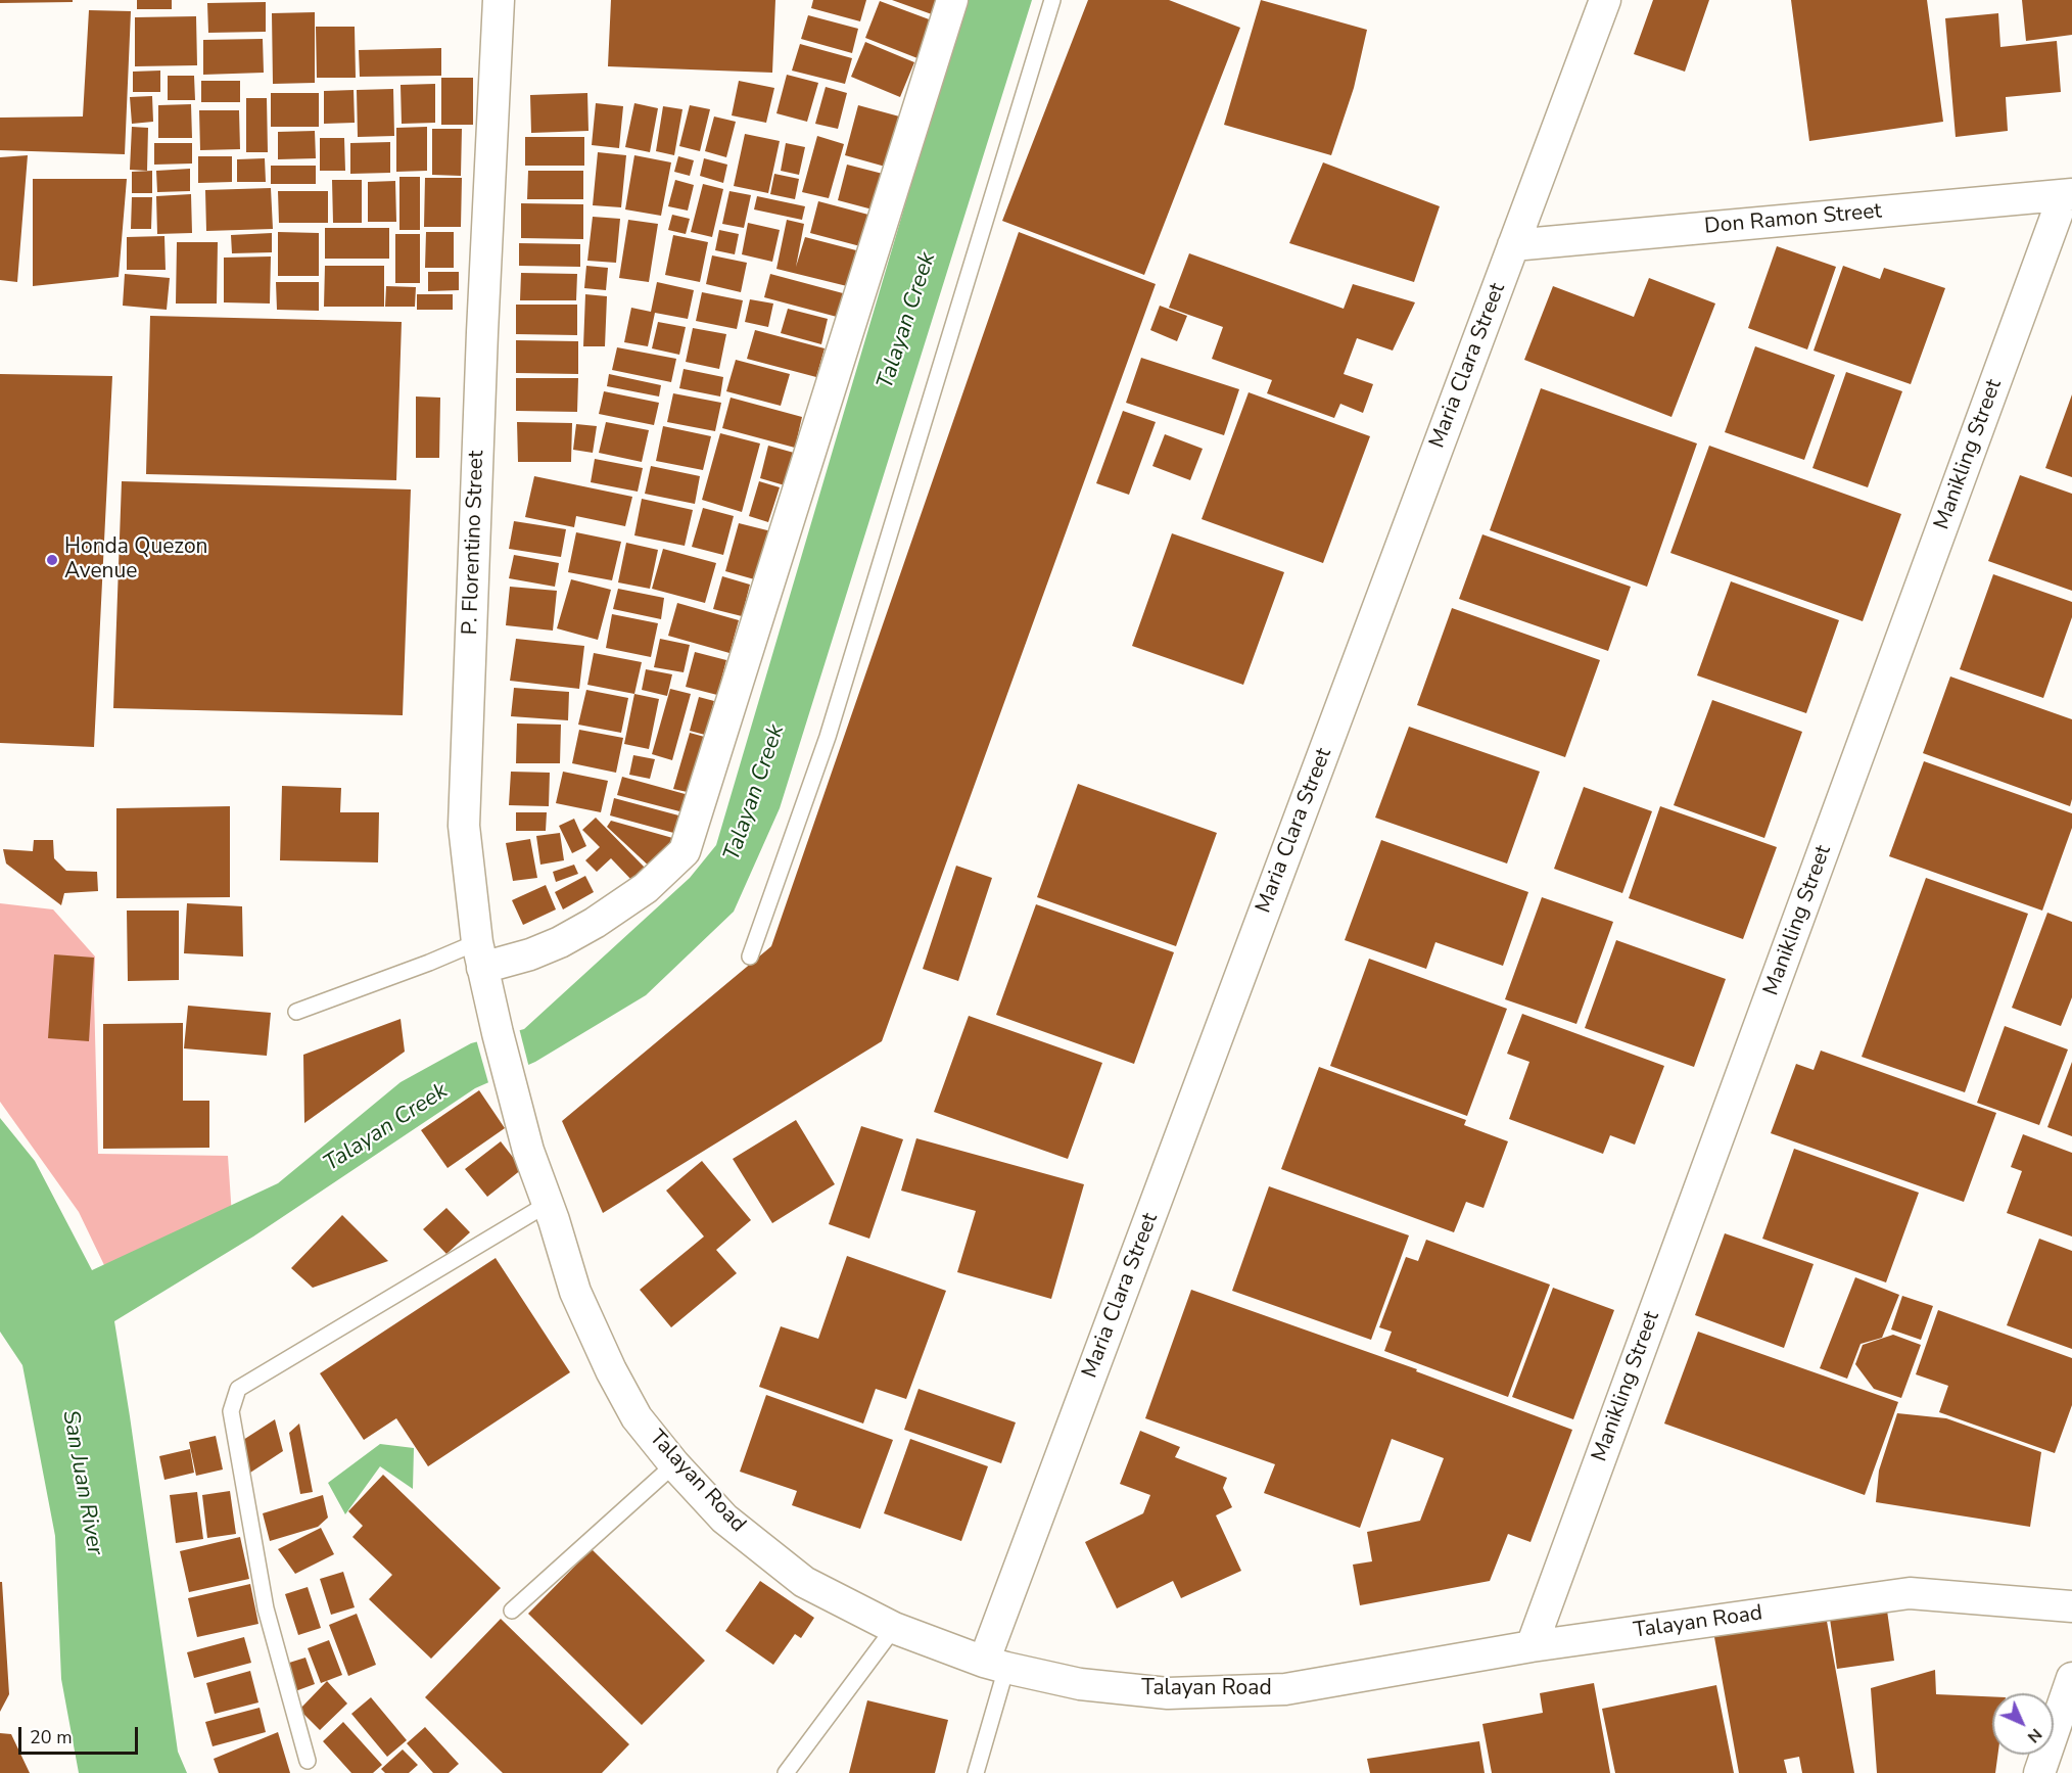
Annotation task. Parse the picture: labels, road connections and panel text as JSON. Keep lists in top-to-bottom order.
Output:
{
  "streets": {
    "street": [
      "Don Ramon Street",
      "Maria Clara Street",
      "Manikling Street",
      "P. Florentino Street",
      "Talayan Road"
    ]
  },
  "crossings": [
    ["Don Ramon Street", "Maria Clara Street"],
    ["Don Ramon Street", "Manikling Street"],
    ["Maria Clara Street", "Talayan Road"],
    ["Manikling Street", "Talayan Road"],
    ["P. Florentino Street", "Talayan Road"]
  ],
  "water": ["Talayan Creek", "San Juan River"],
  "places": ["Honda Quezon Avenue"],
  "scale_bar": "20 m",
  "north": "bottom right"
}
